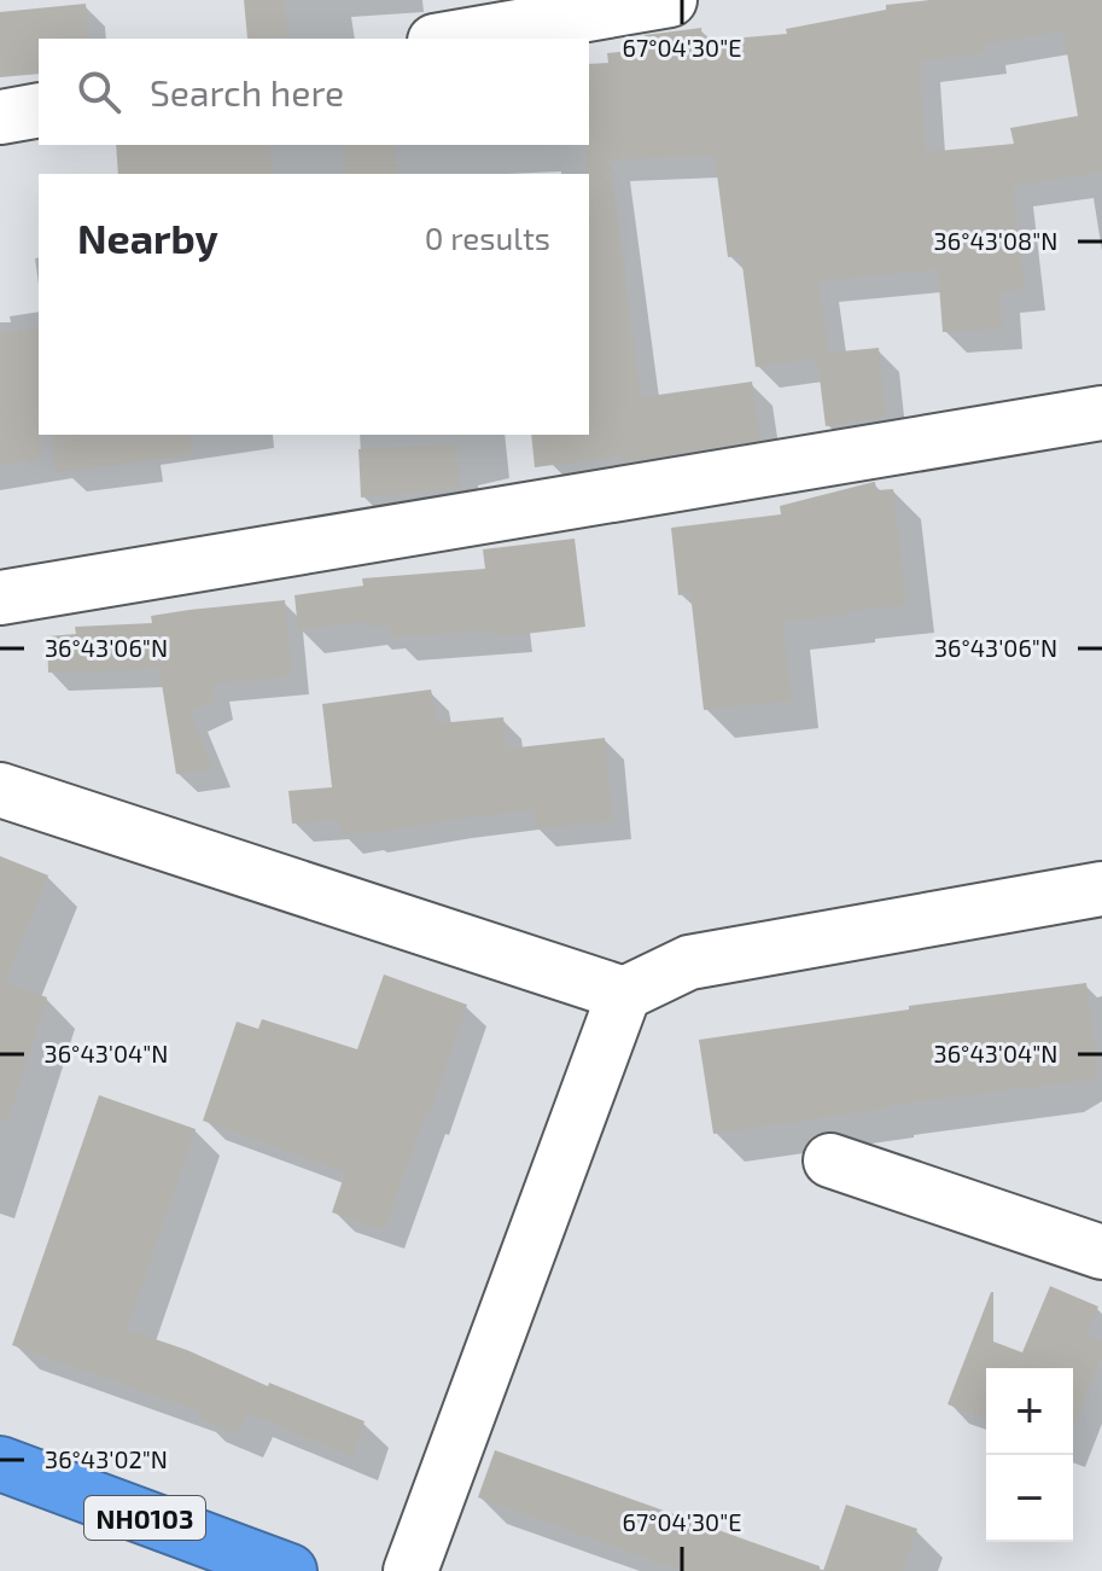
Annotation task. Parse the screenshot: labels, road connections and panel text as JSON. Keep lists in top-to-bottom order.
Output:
{
  "streets": {
    "highway": ["NH0103"]
  },
  "page": {
    "search": "Search here",
    "heading": ["Nearby", "0 results"],
    "map_buttons": ["+", "−"]
  },
  "coordinates": [
    "67°04'30\"E",
    "36°43'08\"N",
    "36°43'06\"N",
    "36°43'04\"N",
    "36°43'02\"N"
  ]
}
